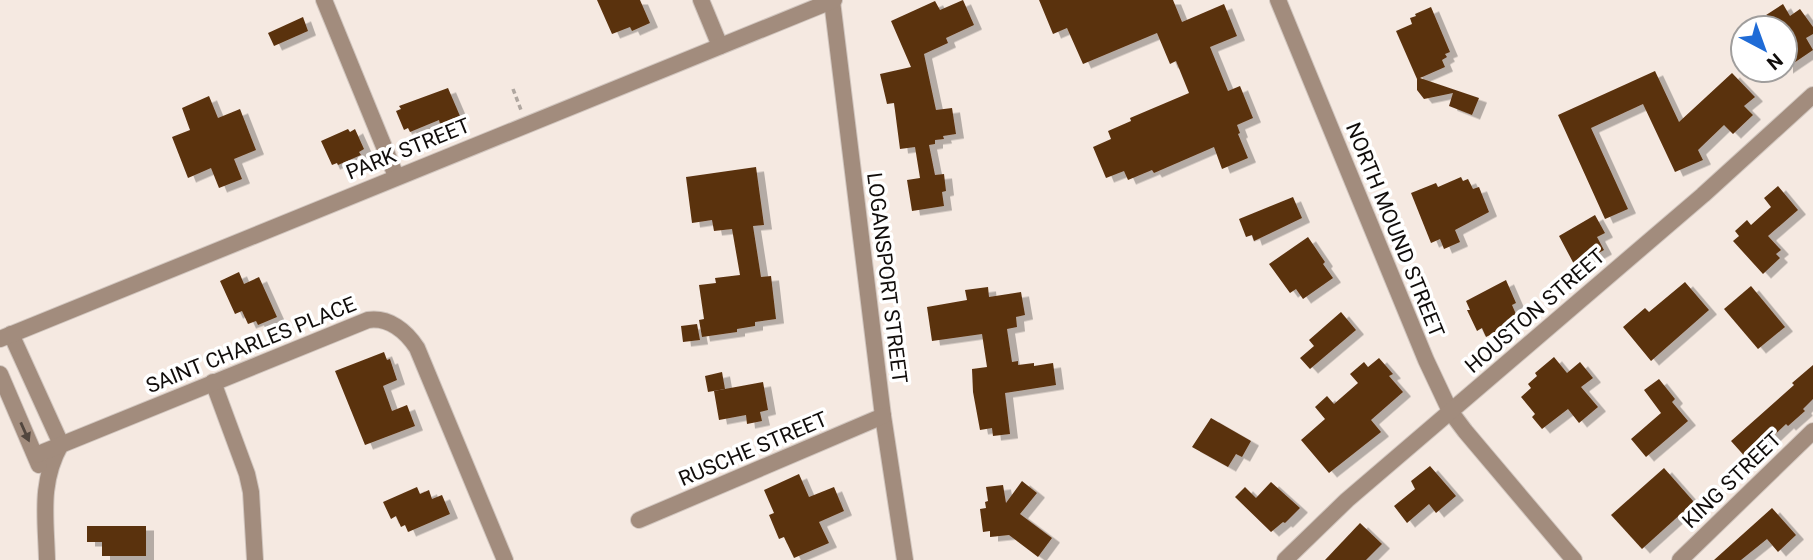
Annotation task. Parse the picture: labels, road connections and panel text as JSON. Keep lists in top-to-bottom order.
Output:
{
  "streets": {
    "street": [
      "PARK STREET",
      "NORTH MOUND STREET",
      "LOGANSPORT STREET",
      "HOUSTON STREET",
      "SAINT CHARLES PLACE",
      "RUSCHE STREET",
      "KING STREET"
    ]
  },
  "crossings": [
    ["PARK STREET", "LOGANSPORT STREET"],
    ["NORTH MOUND STREET", "HOUSTON STREET"],
    ["LOGANSPORT STREET", "RUSCHE STREET"]
  ],
  "north": "bottom right"
}
